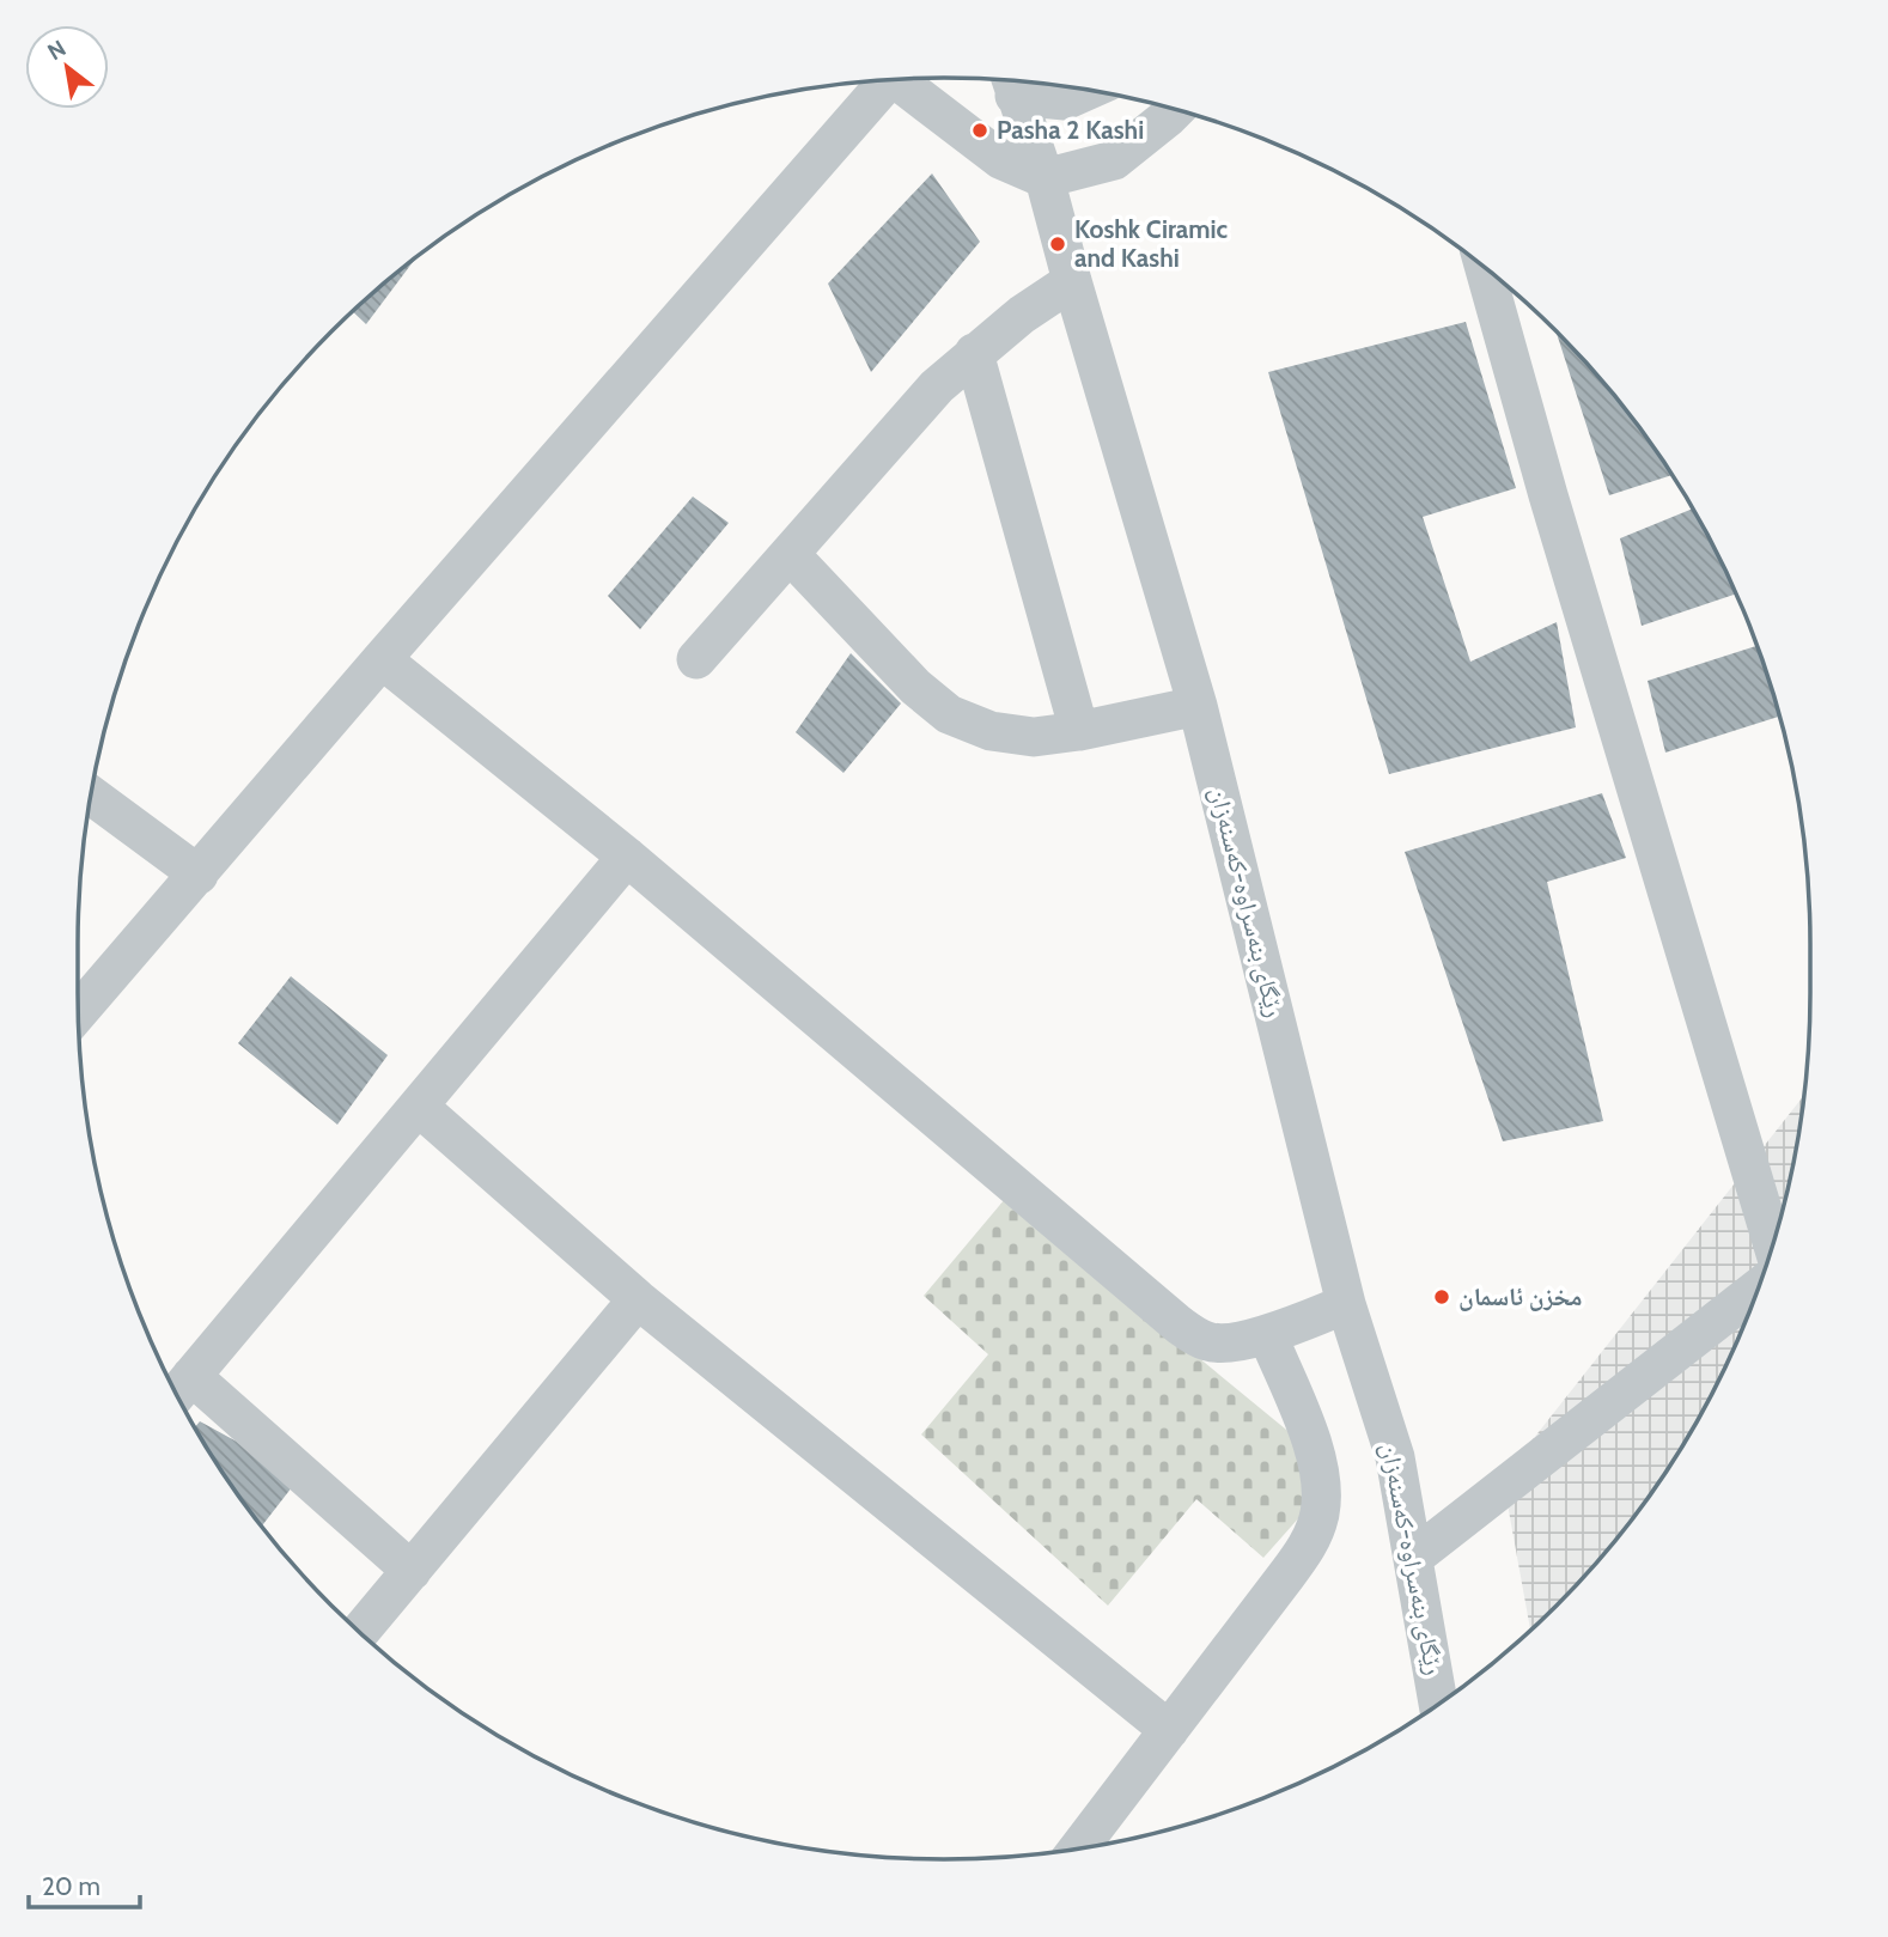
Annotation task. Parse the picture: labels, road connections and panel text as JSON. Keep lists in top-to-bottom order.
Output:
{
  "streets": {
    "street": ["رێگای بنەسراوە-کەسنەزان"]
  },
  "places": ["Pasha 2 Kashi", "Koshk Ciramic and Kashi", "مخزن ئاسمان"],
  "scale_bar": "20 m",
  "north": "top left"
}
